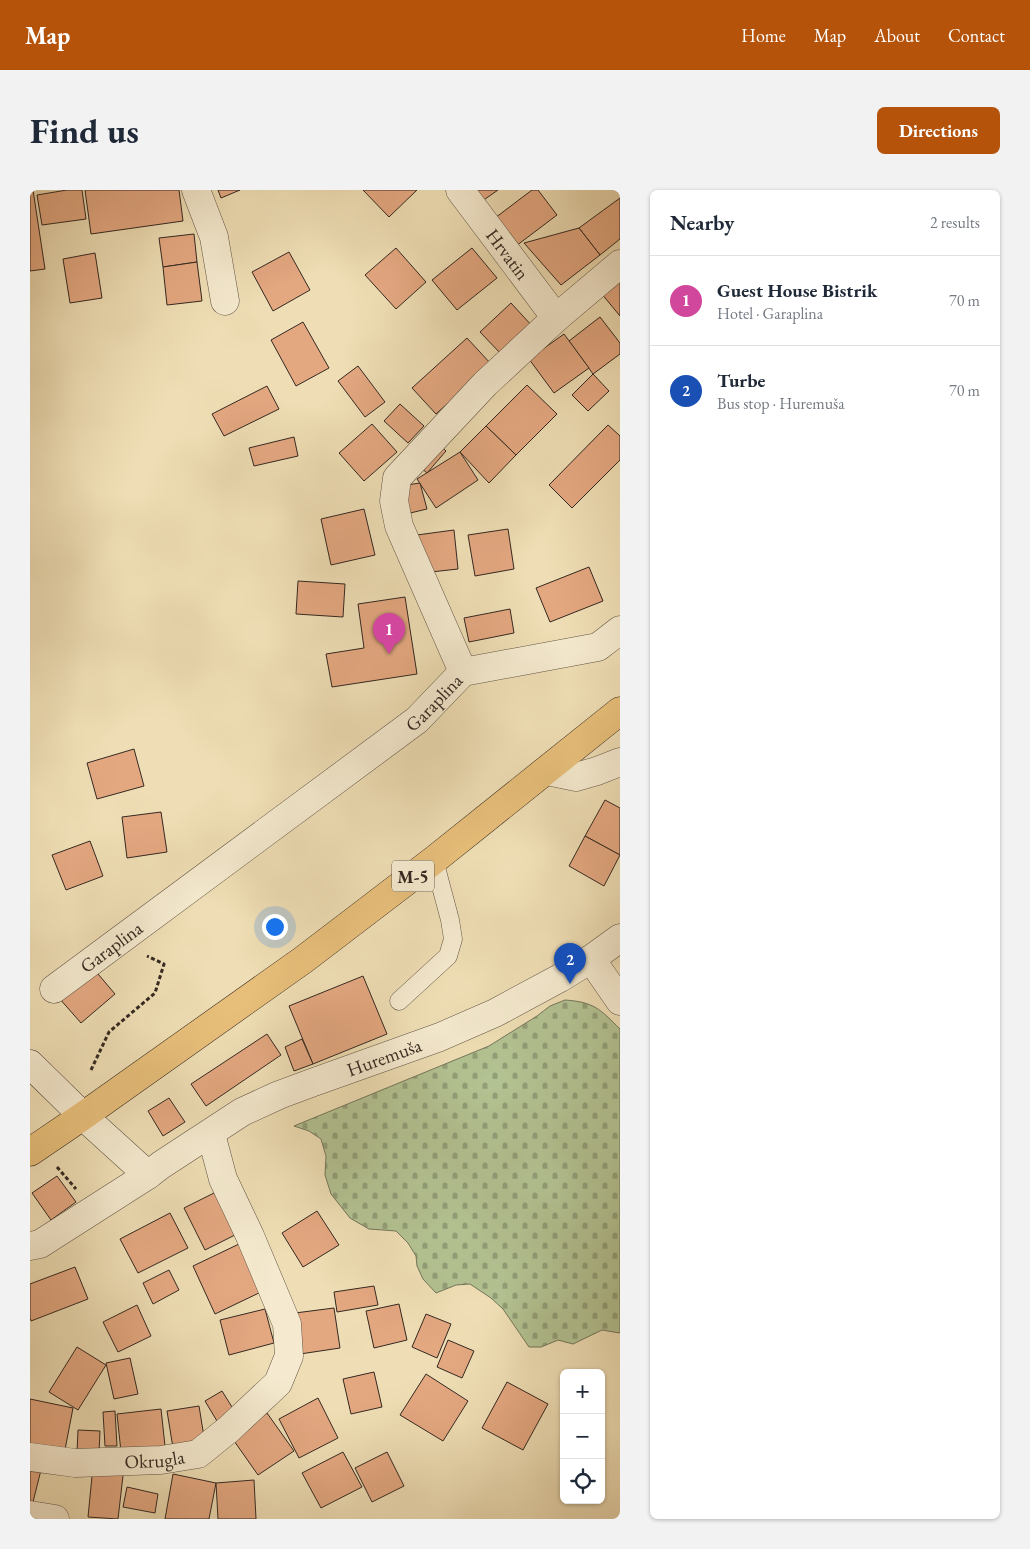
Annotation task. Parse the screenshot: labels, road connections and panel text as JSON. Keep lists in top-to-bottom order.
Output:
{
  "streets": {
    "main road": ["M-5"],
    "street": [
      "Hrvatin",
      "Garaplina",
      "Huremuša",
      "Okrugla"
    ]
  },
  "crossings": [
    ["Hrvatin", "Garaplina"],
    ["Huremuša", "Okrugla"]
  ],
  "page": {
    "header": "Map",
    "nav": [
      "Home",
      "Map",
      "About",
      "Contact"
    ],
    "buttons": "Directions",
    "title": "Find us",
    "heading": ["Nearby", "2 results"],
    "list": [
      {
        "mark": "1",
        "name": "Guest House Bistrik",
        "note": "Hotel · Garaplina",
        "value": "70 m"
      },
      {
        "mark": "2",
        "name": "Turbe",
        "note": "Bus stop · Huremuša",
        "value": "70 m"
      }
    ],
    "pins": ["1", "2"],
    "map_buttons": ["+", "−"]
  }
}
